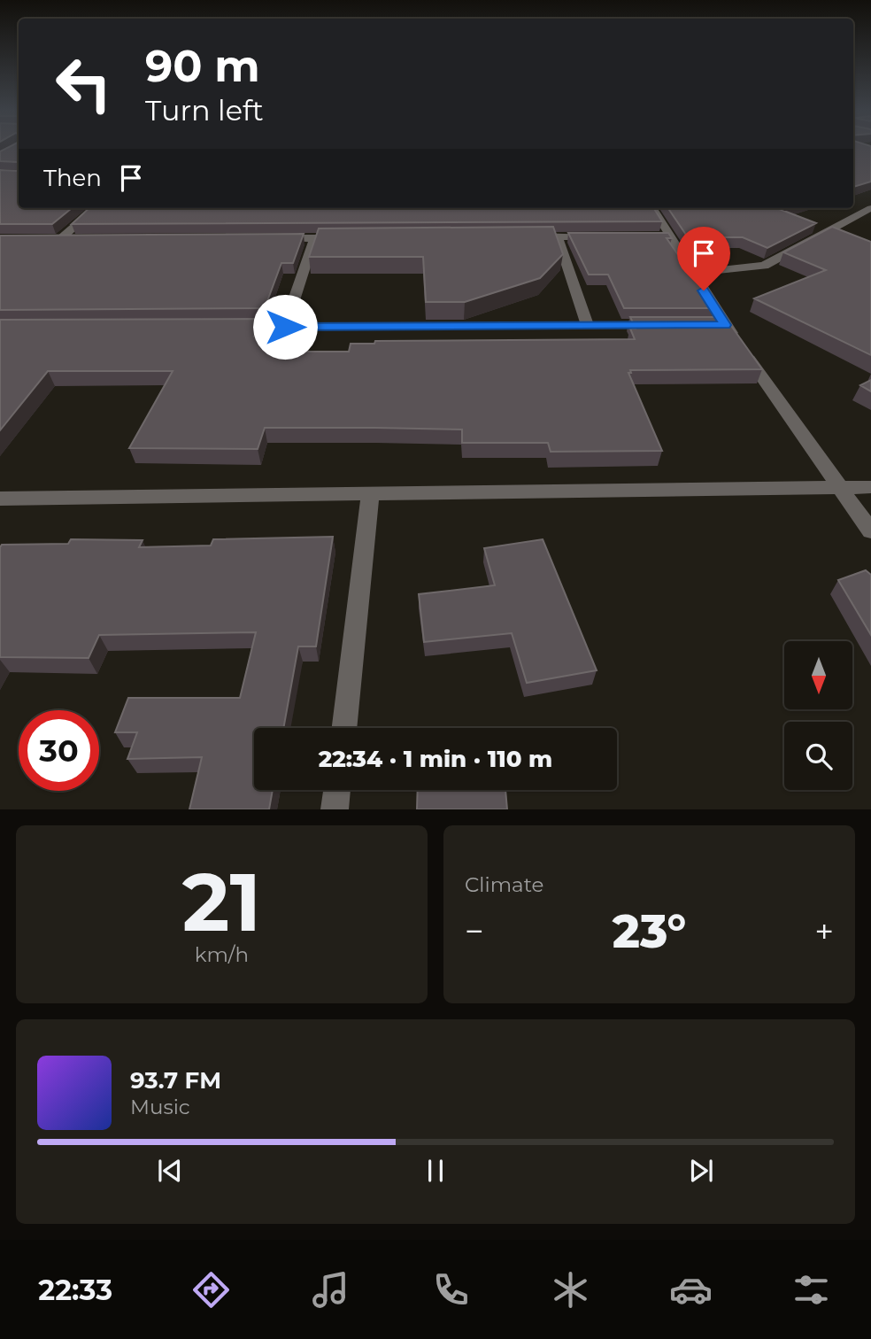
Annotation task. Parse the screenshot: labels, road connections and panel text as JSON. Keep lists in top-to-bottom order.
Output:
{
  "north": "bottom",
  "page": {
    "turn": ["90 m", "Turn left"],
    "then": "Then",
    "limit": "30",
    "trip": "22:34 · 1 min · 110 m",
    "tile": [
      ["21", "km/h"],
      "Climate"
    ],
    "heat": ["−", "23°", "+"],
    "song": ["93.7 FM", "Music"],
    "tabs": "22:33"
  }
}
